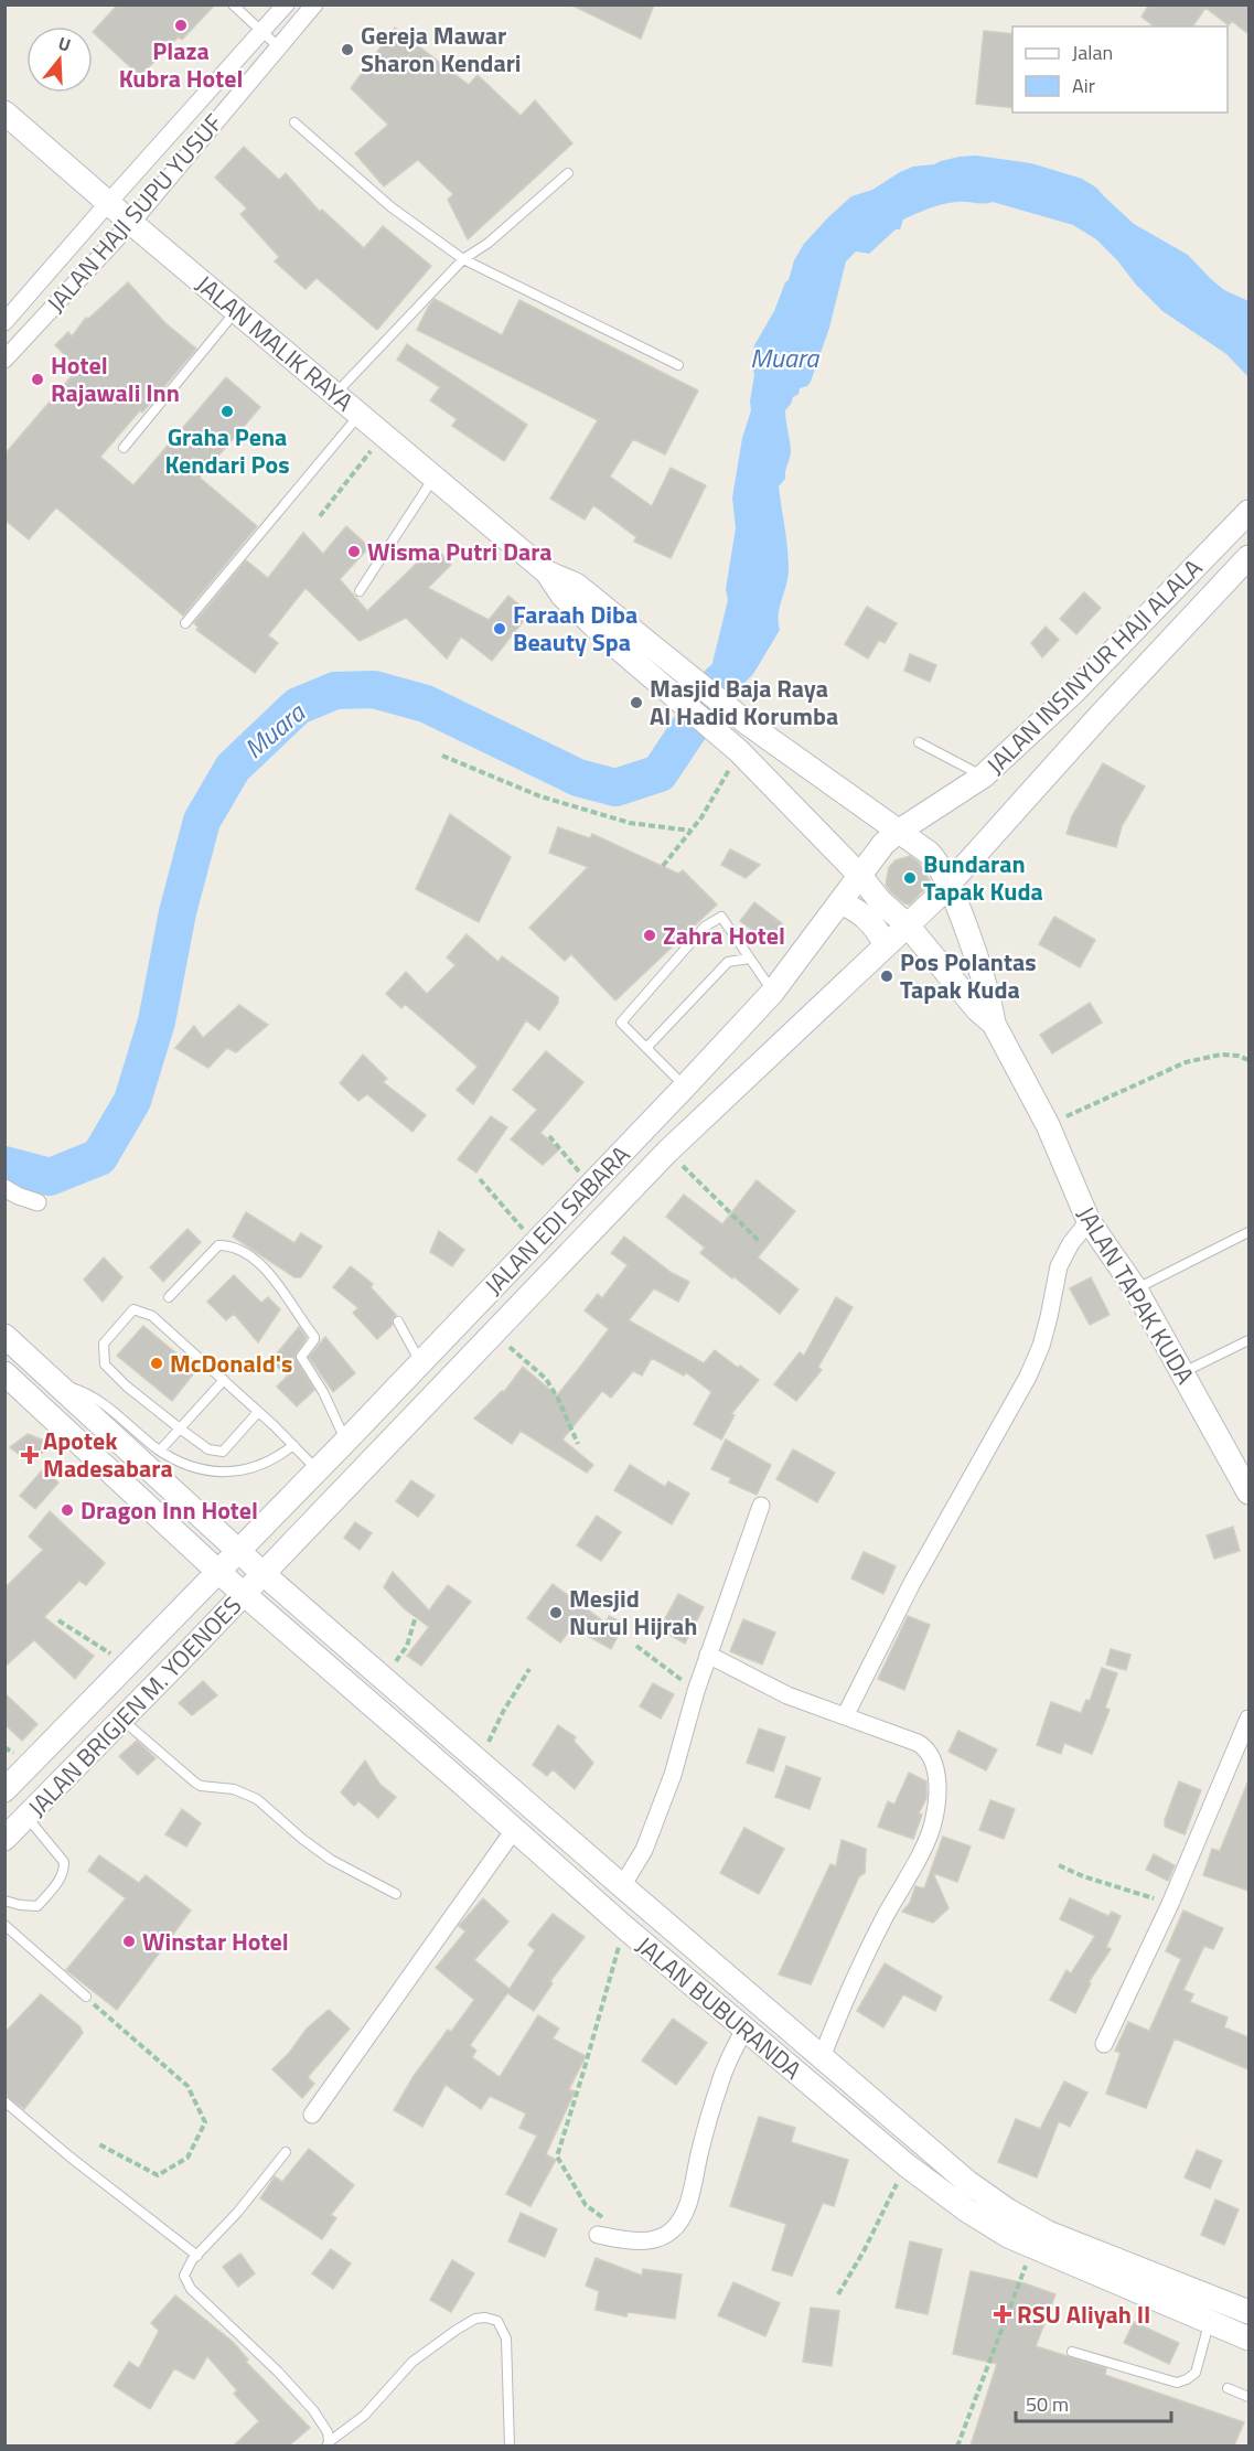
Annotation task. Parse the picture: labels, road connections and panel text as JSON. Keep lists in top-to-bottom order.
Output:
{
  "streets": {
    "street": [
      "JALAN HAJI SUPU YUSUF",
      "JALAN MALIK RAYA",
      "JALAN INSINYUR HAJI ALALA",
      "JALAN EDI SABARA",
      "JALAN TAPAK KUDA",
      "JALAN BRIGJEN M. YOENOES",
      "JALAN BUBURANDA"
    ]
  },
  "crossings": [
    ["JALAN HAJI SUPU YUSUF", "JALAN MALIK RAYA"],
    ["JALAN INSINYUR HAJI ALALA", "JALAN EDI SABARA"],
    ["JALAN INSINYUR HAJI ALALA", "JALAN TAPAK KUDA"],
    ["JALAN EDI SABARA", "JALAN TAPAK KUDA"],
    ["JALAN EDI SABARA", "JALAN BRIGJEN M. YOENOES"],
    ["JALAN EDI SABARA", "JALAN BUBURANDA"],
    ["JALAN BRIGJEN M. YOENOES", "JALAN BUBURANDA"]
  ],
  "water": ["Muara"],
  "places": {
    "other": [
      "Plaza Kubra Hotel",
      "Gereja Mawar Sharon Kendari",
      "Hotel Rajawali Inn",
      "Graha Pena Kendari Pos",
      "Wisma Putri Dara",
      "Faraah Diba Beauty Spa",
      "Masjid Baja Raya Al Hadid Korumba",
      "Bundaran Tapak Kuda",
      "Zahra Hotel",
      "Pos Polantas Tapak Kuda",
      "McDonald's",
      "Dragon Inn Hotel",
      "Mesjid Nurul Hijrah",
      "Winstar Hotel"
    ],
    "health": ["Apotek Madesabara", "RSU Aliyah II"]
  },
  "legend": ["Jalan", "Air"],
  "scale_bar": "50 m",
  "north": "top"
}
